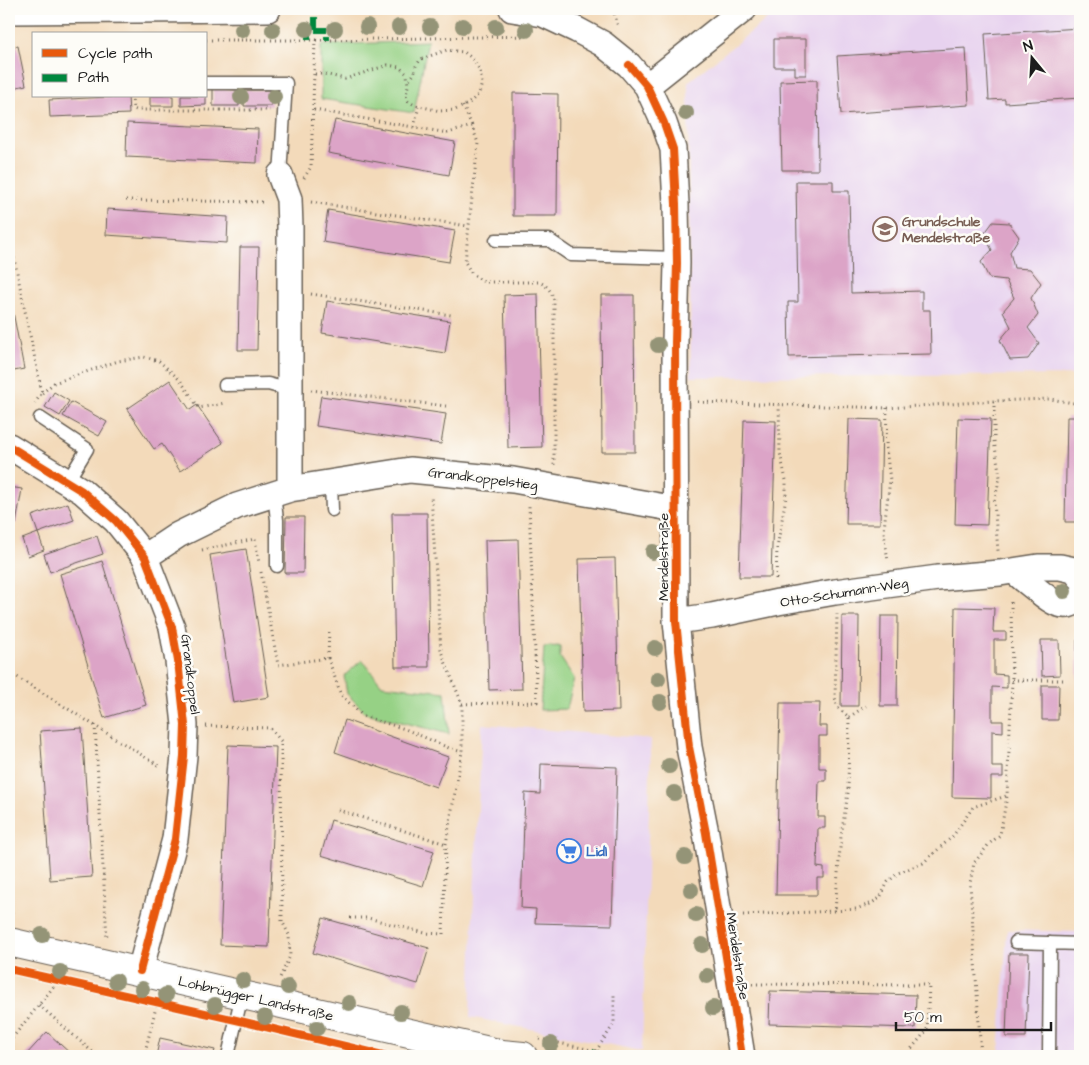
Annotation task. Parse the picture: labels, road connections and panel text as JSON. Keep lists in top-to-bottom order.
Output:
{
  "streets": {
    "street": [
      "Grandkoppelstieg",
      "Mendelstraße",
      "Otto-Schumann-Weg",
      "Grandkoppel",
      "Lohbrügger Landstraße"
    ]
  },
  "crossings": [
    ["Grandkoppelstieg", "Mendelstraße"],
    ["Grandkoppelstieg", "Grandkoppel"],
    ["Mendelstraße", "Otto-Schumann-Weg"],
    ["Grandkoppel", "Lohbrügger Landstraße"]
  ],
  "places": {
    "school or university": ["Grundschule Mendelstraße"],
    "supermarket": ["Lidl"]
  },
  "legend": ["Cycle path", "Path"],
  "scale_bar": "50 m",
  "north": "top"
}
